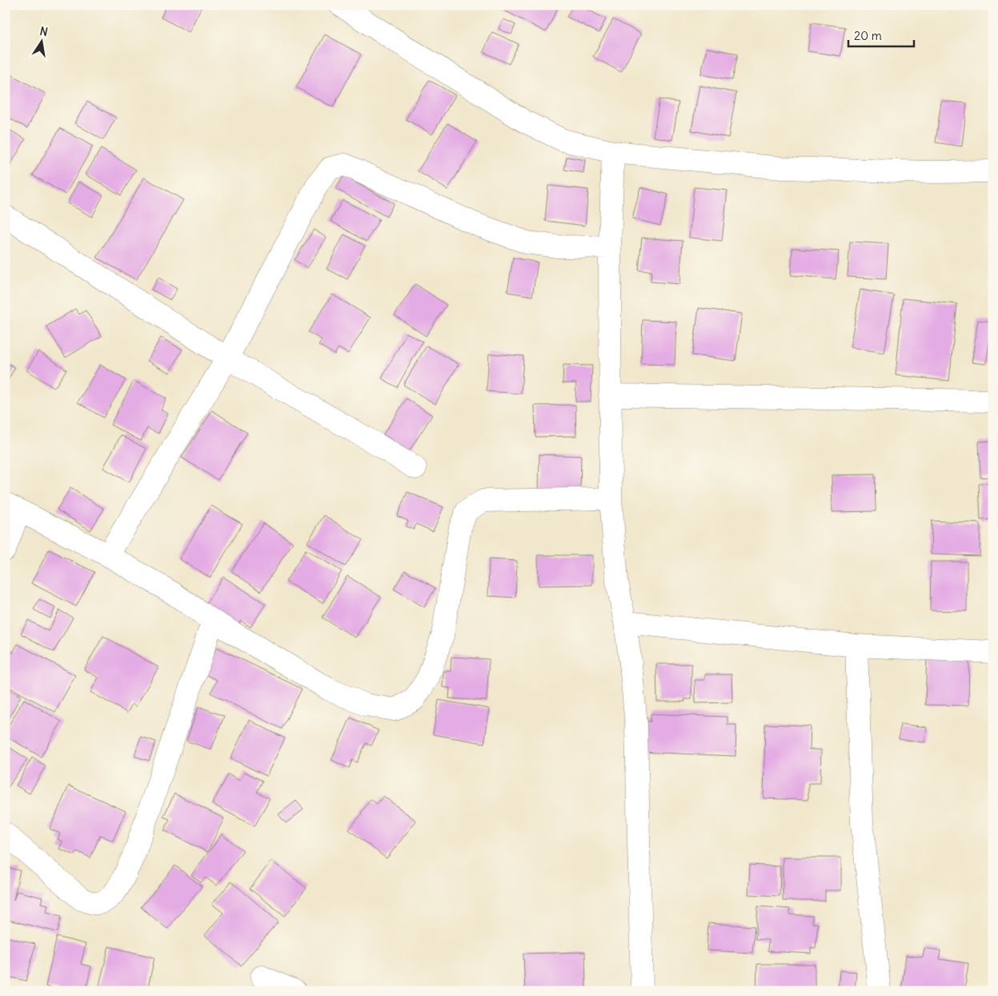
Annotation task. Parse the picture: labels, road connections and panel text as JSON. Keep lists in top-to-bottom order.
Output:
{
  "scale_bar": "20 m",
  "north": "top"
}
